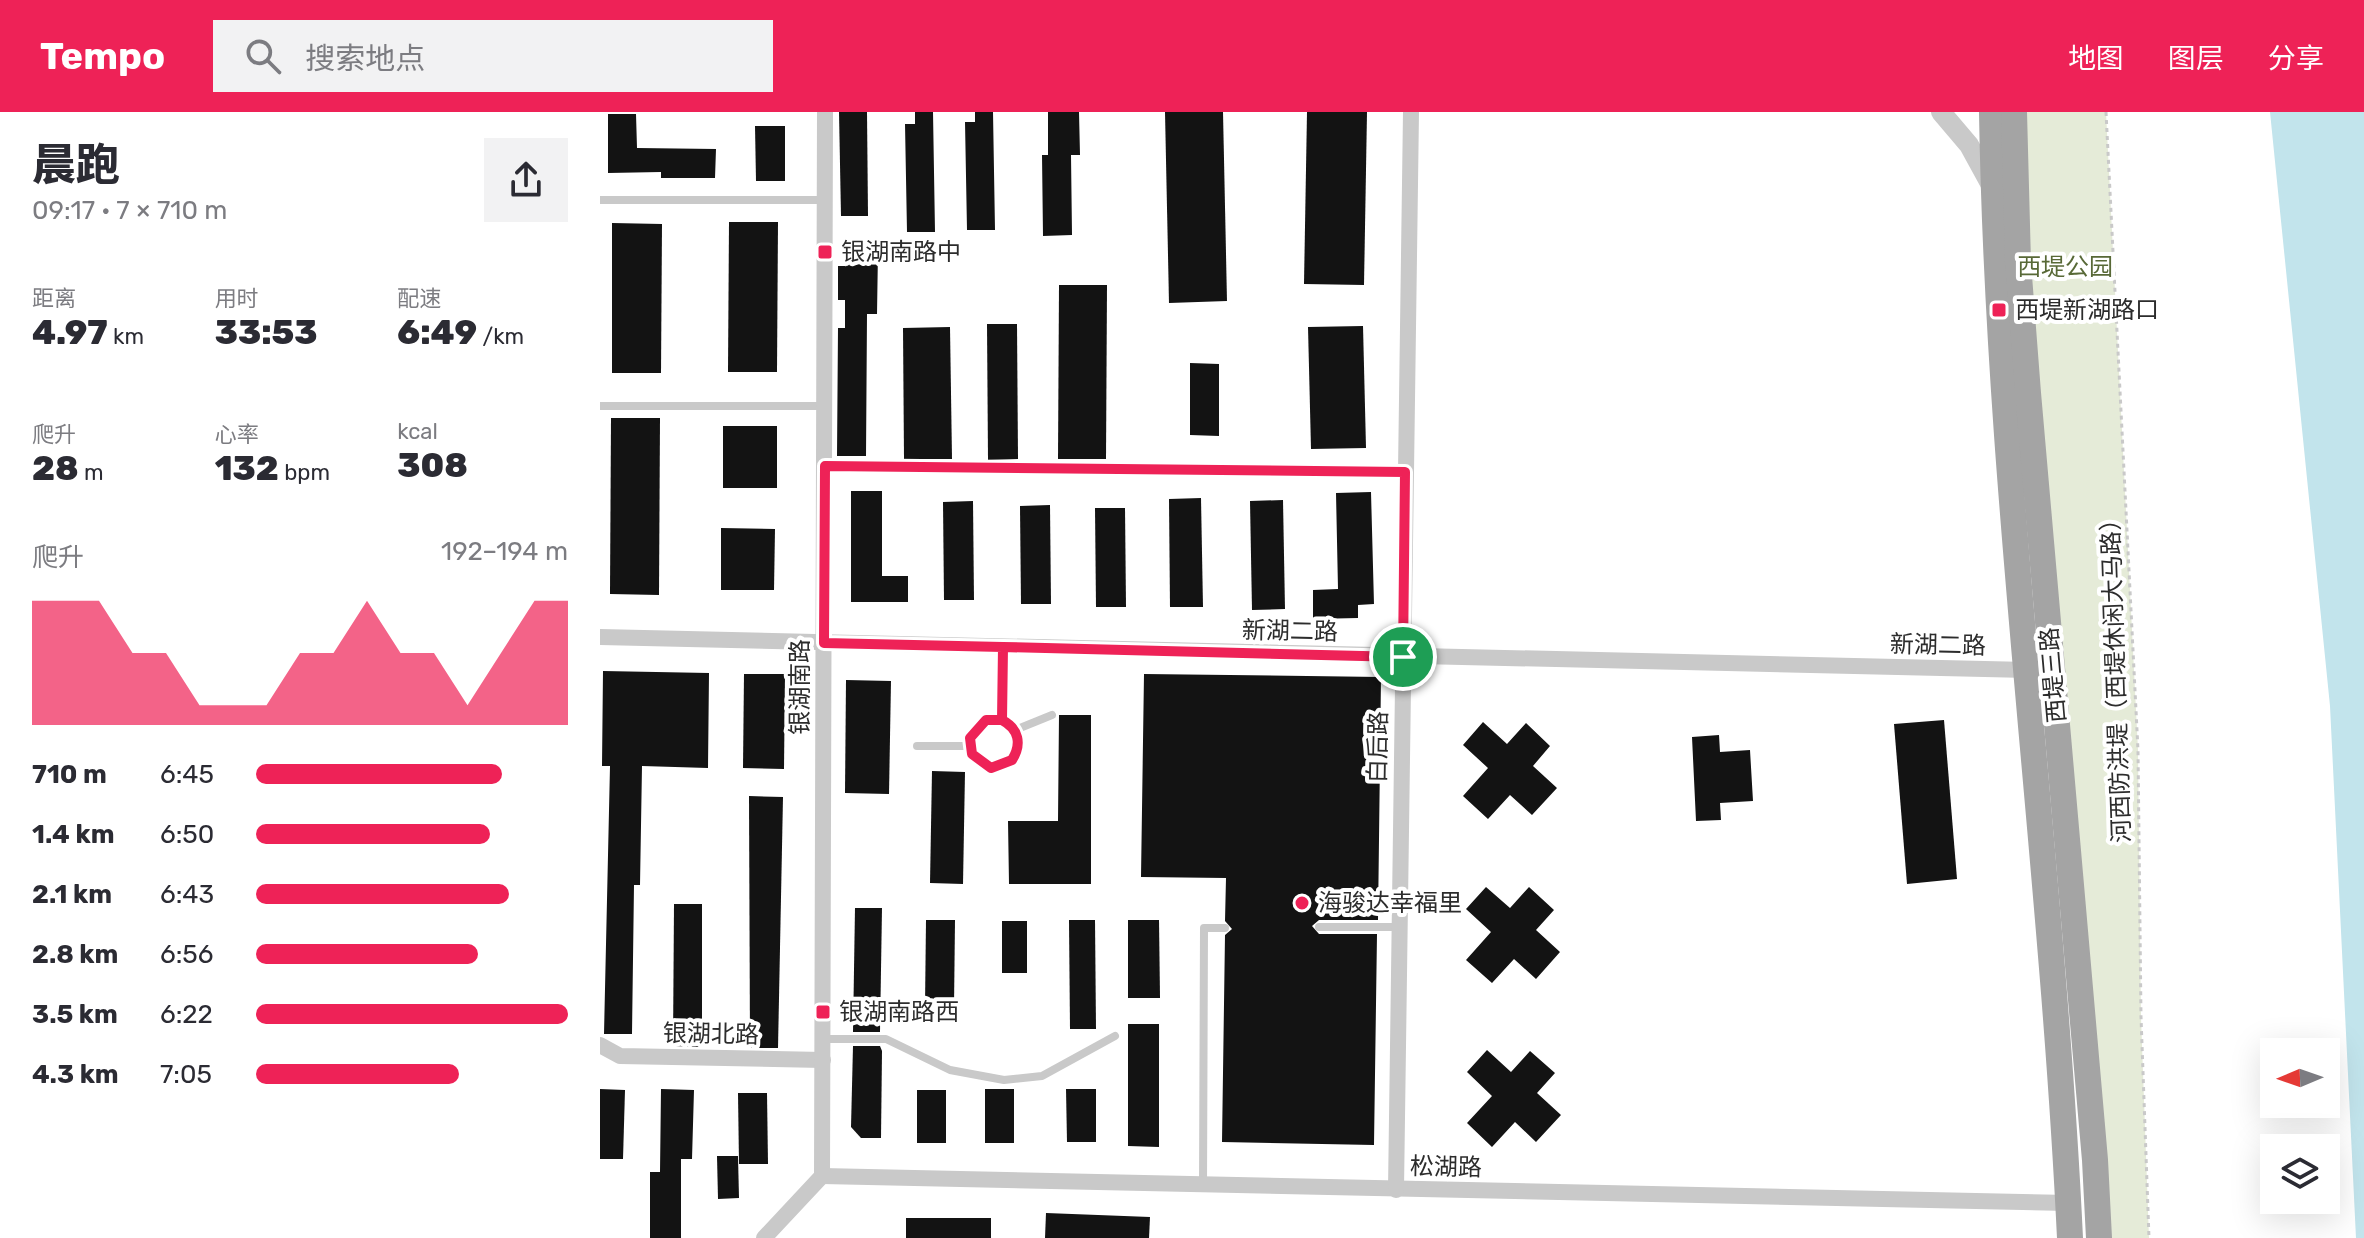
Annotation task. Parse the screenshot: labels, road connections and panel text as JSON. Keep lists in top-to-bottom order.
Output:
{
  "streets": {
    "main road": ["西堤三路"],
    "street": [
      "新湖二路",
      "银湖南路",
      "白后路",
      "银湖北路",
      "松湖路"
    ],
    "path": ["河西防洪堤（西堤休闲大马路）"]
  },
  "crossings": [
    ["新湖二路", "西堤三路"],
    ["新湖二路", "银湖南路"],
    ["新湖二路", "白后路"],
    ["西堤三路", "松湖路"],
    ["银湖南路", "银湖北路"],
    ["银湖南路", "松湖路"],
    ["白后路", "松湖路"]
  ],
  "parks": ["西堤公园"],
  "places": {
    "transit": ["银湖南路中", "西堤新湖路口", "银湖南路西"],
    "other": ["海骏达幸福里"]
  },
  "north": "left",
  "page": {
    "header": "Tempo",
    "search": "搜索地点",
    "nav": ["地图", "图层", "分享"],
    "heading": ["晨跑", "09:17 · 7 × 710 m"],
    "stats": [
      ["距离", "4.97 km"],
      ["用时", "33:53"],
      ["配速", "6:49 /km"],
      ["爬升", "28 m"],
      ["心率", "132 bpm"],
      ["kcal", "308"]
    ],
    "chart": ["爬升", "192–194 m"],
    "list": [
      {
        "name": "710 m",
        "note": "6:45"
      },
      {
        "name": "1.4 km",
        "note": "6:50"
      },
      {
        "name": "2.1 km",
        "note": "6:43"
      },
      {
        "name": "2.8 km",
        "note": "6:56"
      },
      {
        "name": "3.5 km",
        "note": "6:22"
      },
      {
        "name": "4.3 km",
        "note": "7:05"
      }
    ]
  }
}
